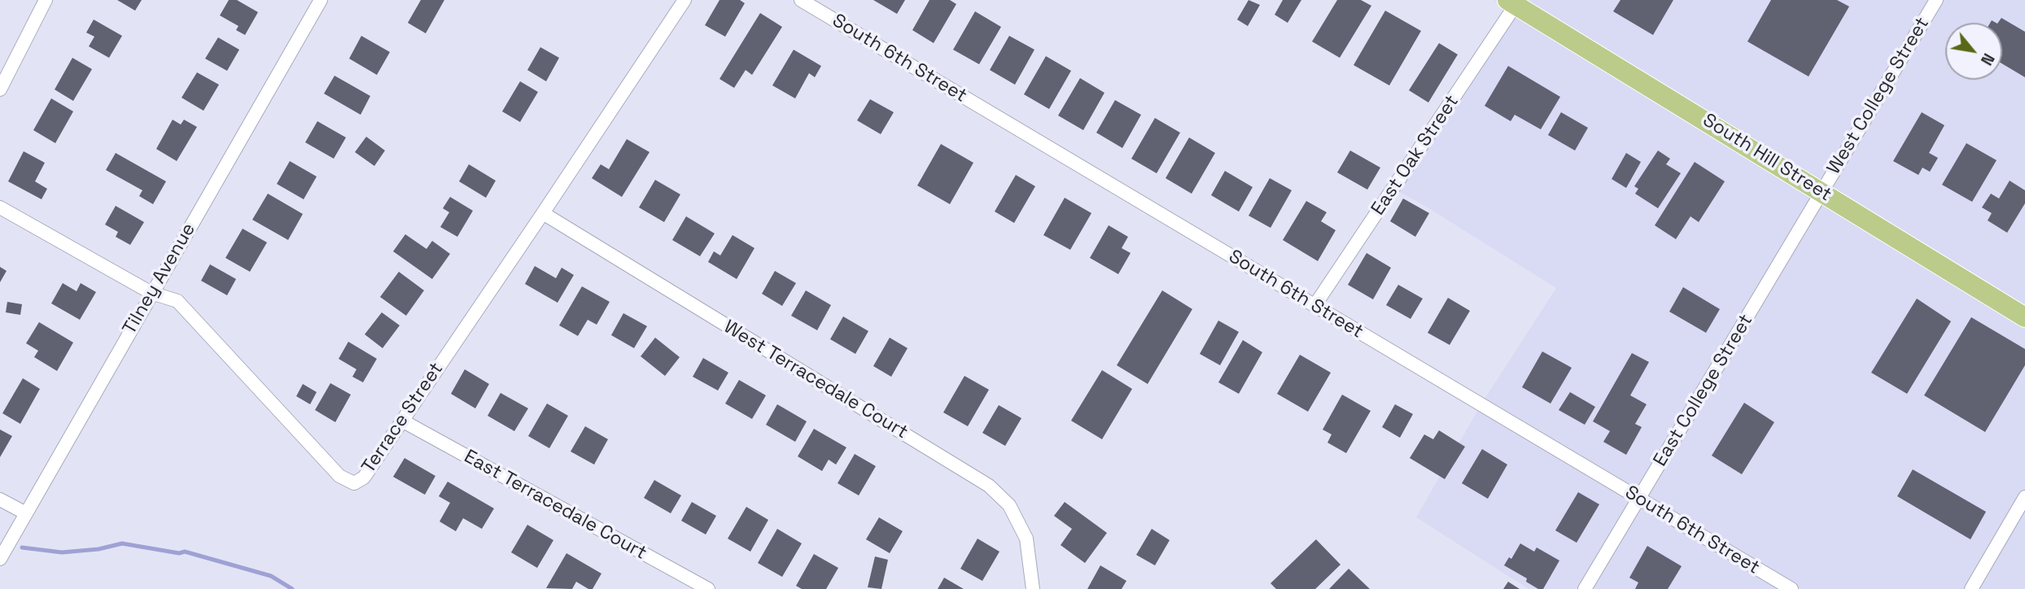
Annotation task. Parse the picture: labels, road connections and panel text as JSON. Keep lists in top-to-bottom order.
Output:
{
  "streets": {
    "main road": ["South Hill Street"],
    "street": [
      "South 6th Street",
      "West College Street",
      "East Oak Street",
      "Tilney Avenue",
      "West Terracedale Court",
      "East College Street",
      "Terrace Street",
      "East Terracedale Court"
    ]
  },
  "crossings": [
    ["South 6th Street", "East Oak Street"],
    ["South 6th Street", "East College Street"],
    ["West College Street", "South Hill Street"],
    ["West College Street", "East College Street"],
    ["East Oak Street", "South Hill Street"],
    ["South Hill Street", "East College Street"],
    ["Tilney Avenue", "Terrace Street"],
    ["West Terracedale Court", "Terrace Street"],
    ["Terrace Street", "East Terracedale Court"]
  ],
  "north": "bottom right"
}
